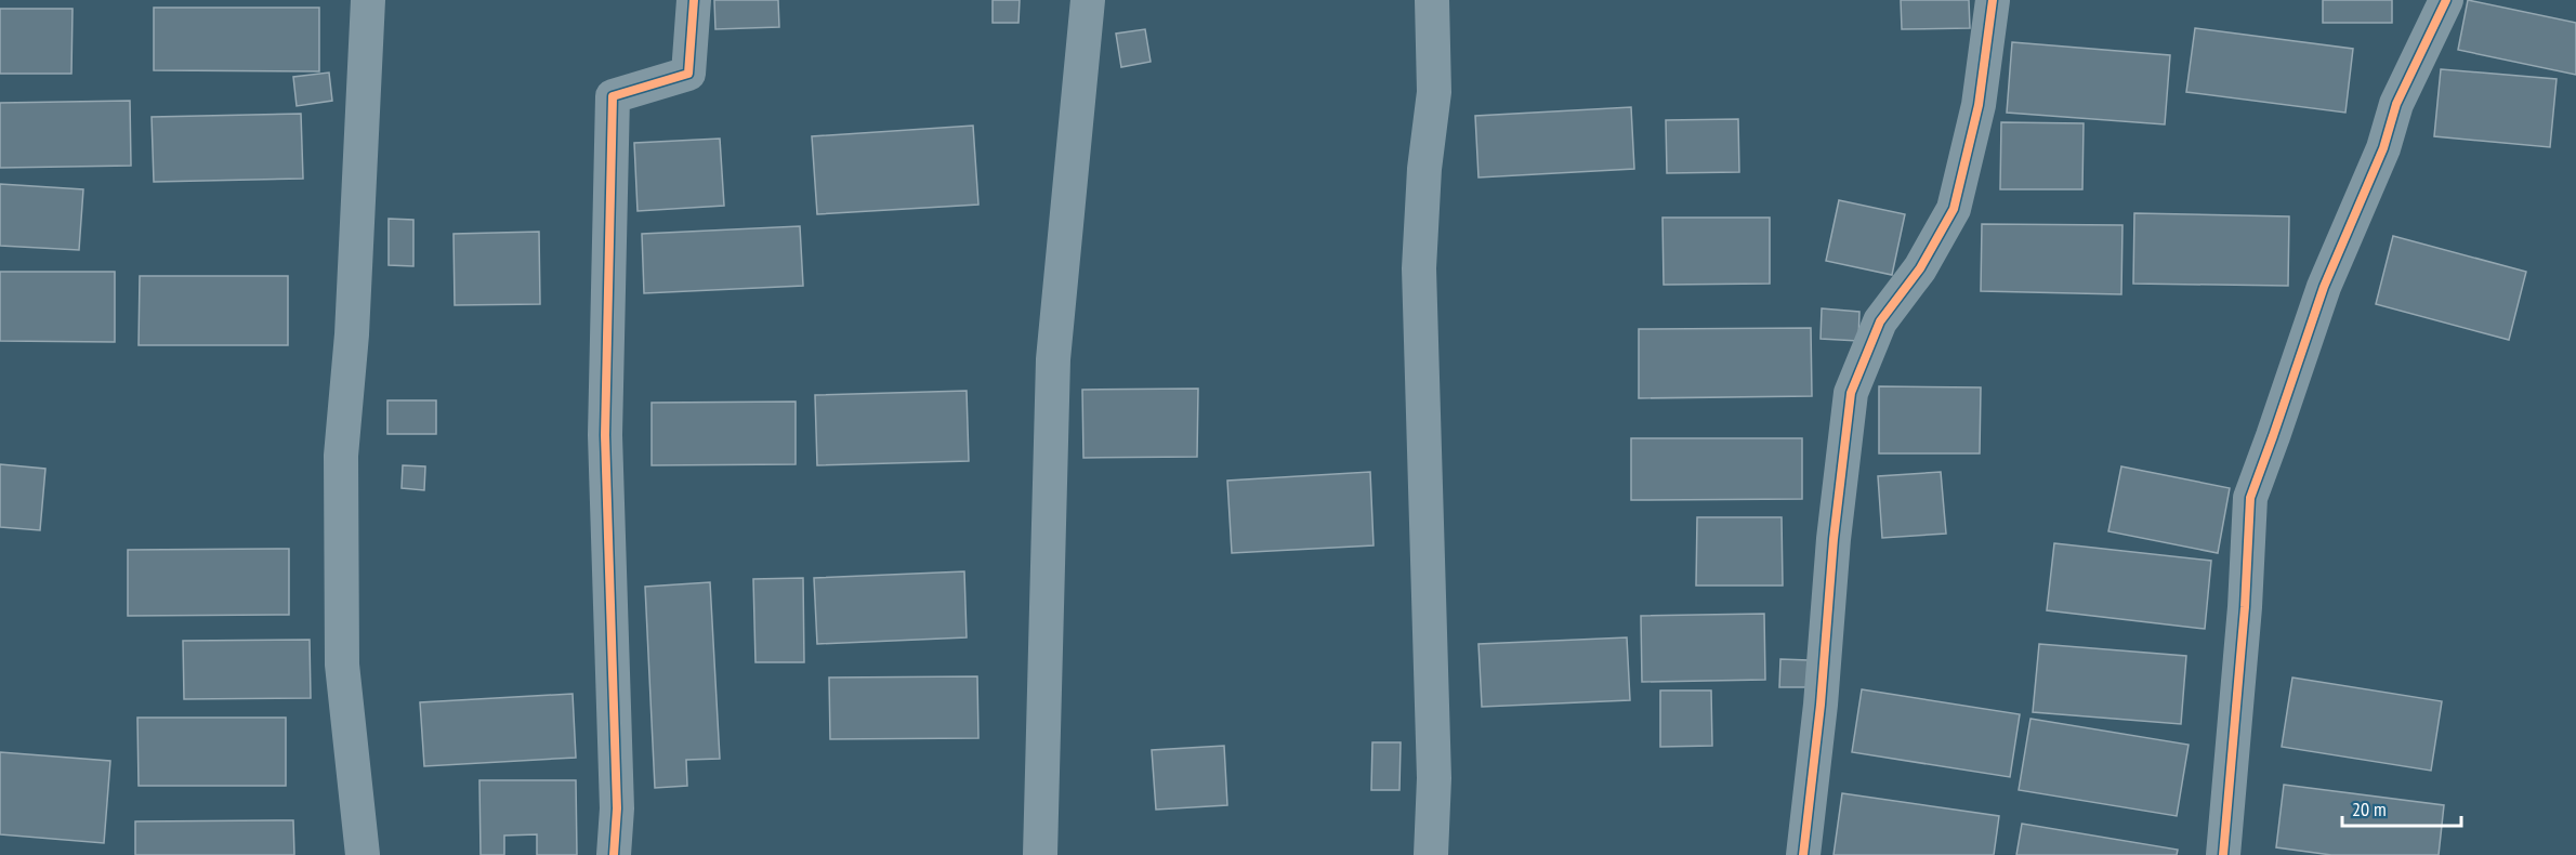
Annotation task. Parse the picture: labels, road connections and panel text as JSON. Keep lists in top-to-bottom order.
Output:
{
  "scale_bar": "20 m"
}
